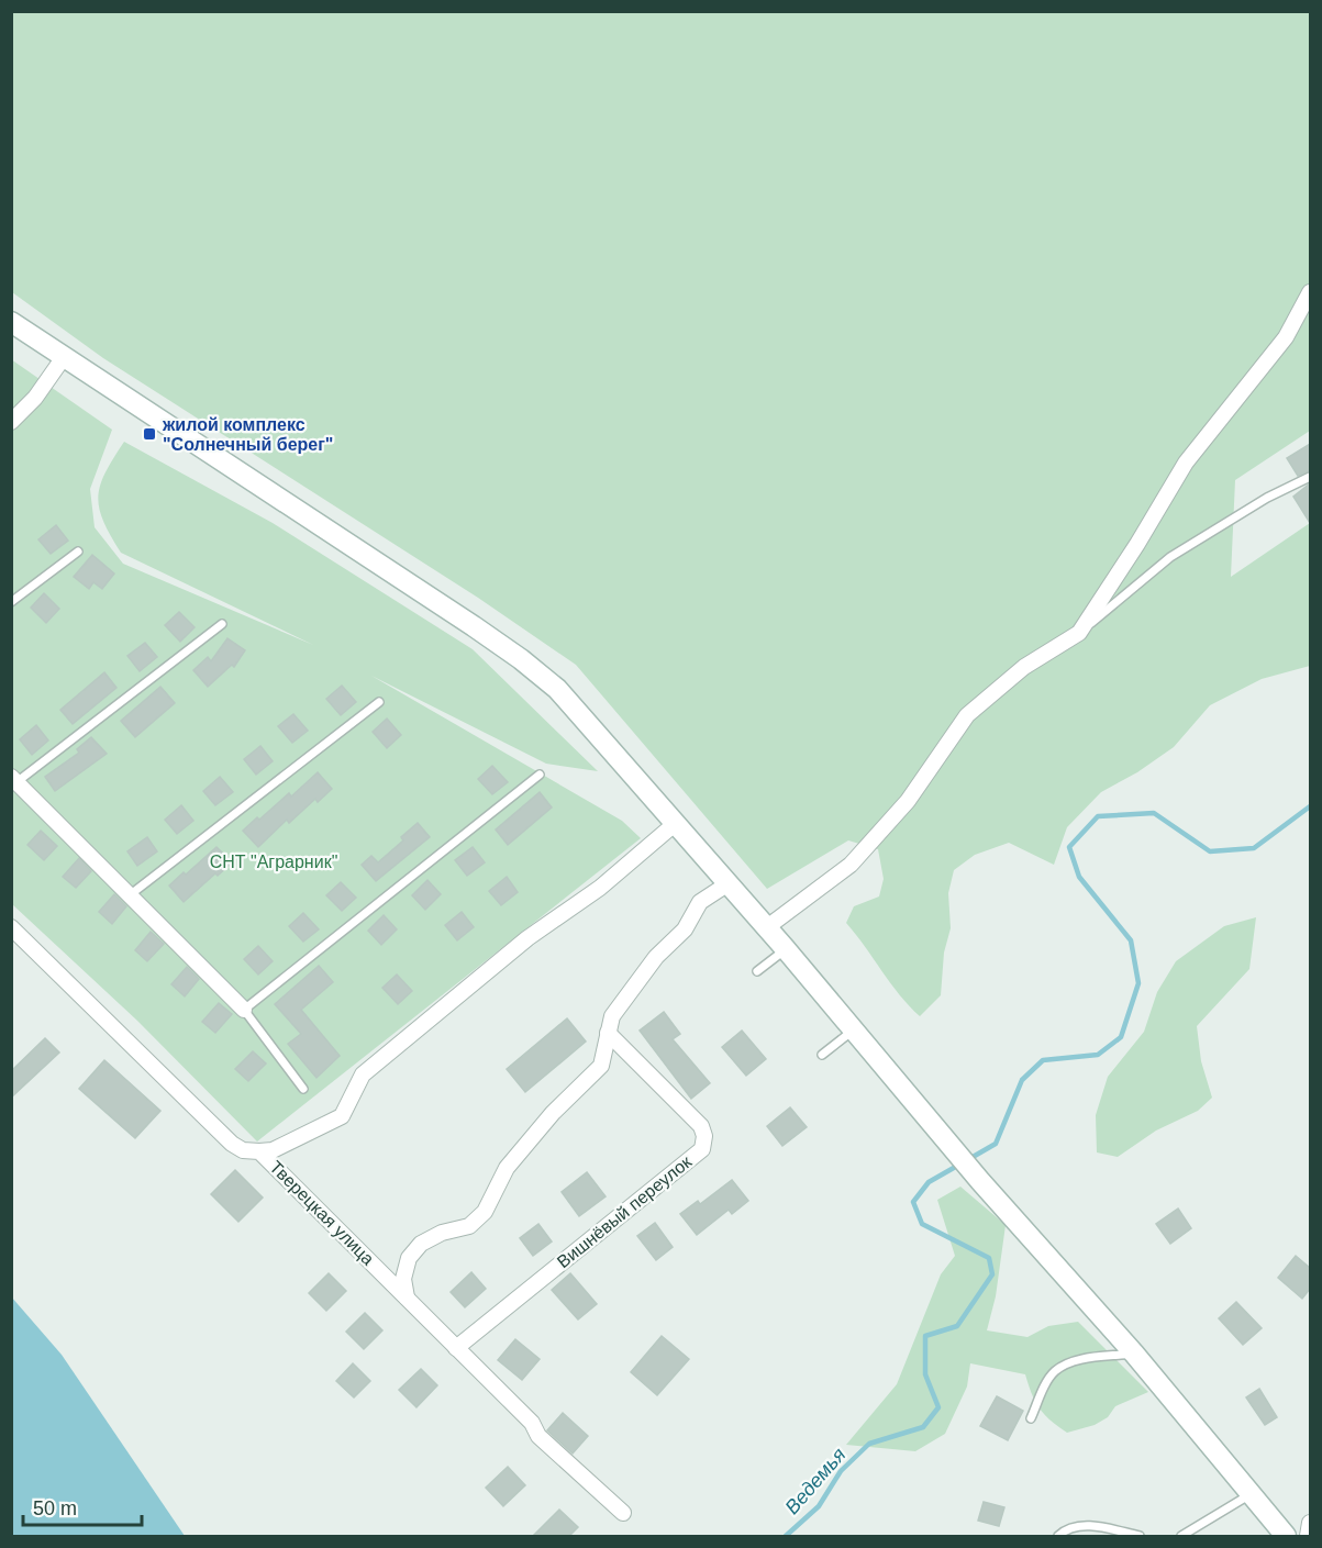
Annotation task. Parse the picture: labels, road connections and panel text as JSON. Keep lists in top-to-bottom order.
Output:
{
  "streets": {
    "street": ["Вишнёвый переулок", "Тверецкая улица"]
  },
  "crossings": [
    ["Вишнёвый переулок", "Тверецкая улица"]
  ],
  "water": ["Ведемья"],
  "parks": ["СНТ \"Аграрник\""],
  "places": {
    "transit": ["жилой комплекс \"Солнечный берег\""]
  },
  "scale_bar": "50 m"
}
